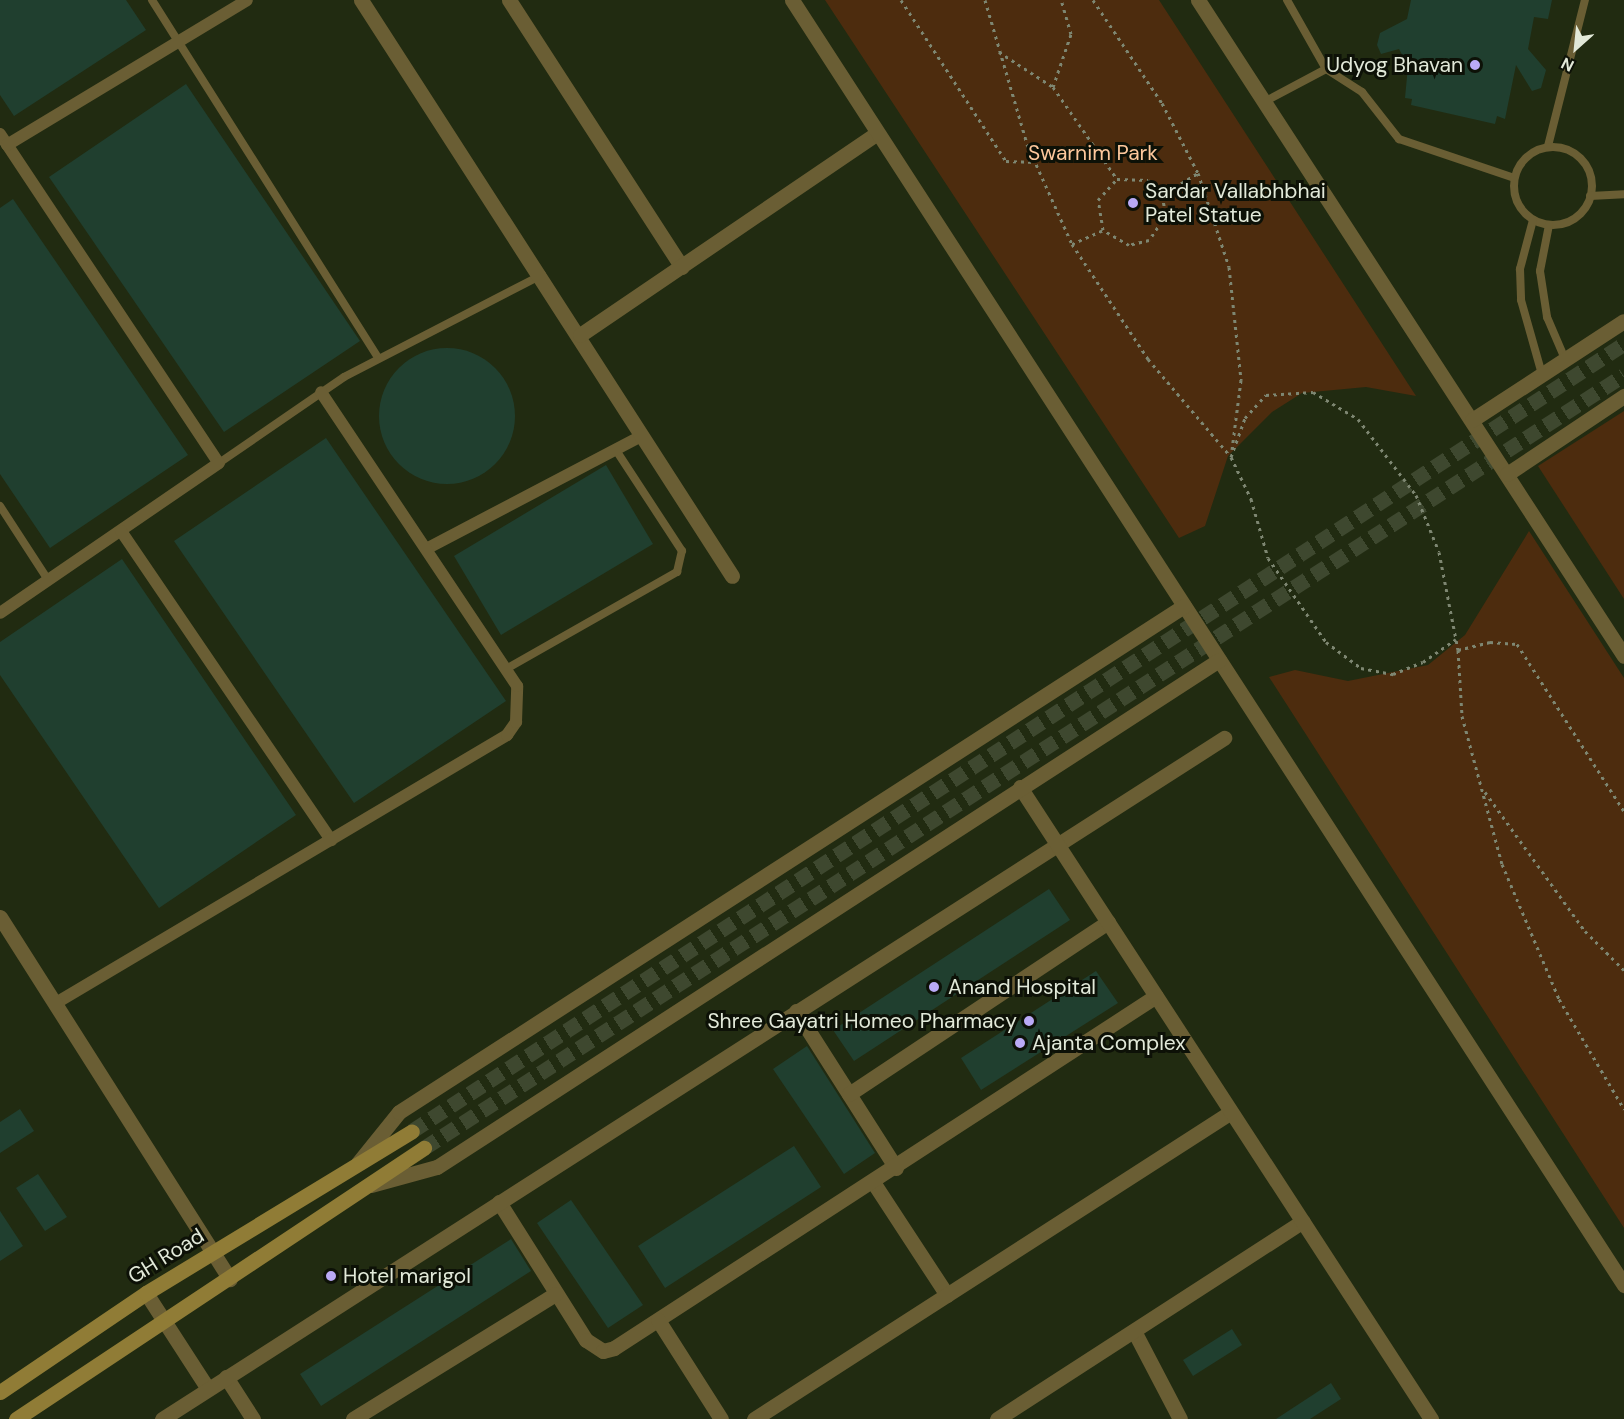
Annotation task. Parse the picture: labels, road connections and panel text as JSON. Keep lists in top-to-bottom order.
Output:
{
  "streets": {
    "main road": ["GH Road"]
  },
  "parks": ["Swarnim Park"],
  "places": [
    "Udyog Bhavan",
    "Sardar Vallabhbhai Patel Statue",
    "Anand Hospital",
    "Shree Gayatri Homeo Pharmacy",
    "Ajanta Complex",
    "Hotel marigol"
  ],
  "north": "bottom left"
}
